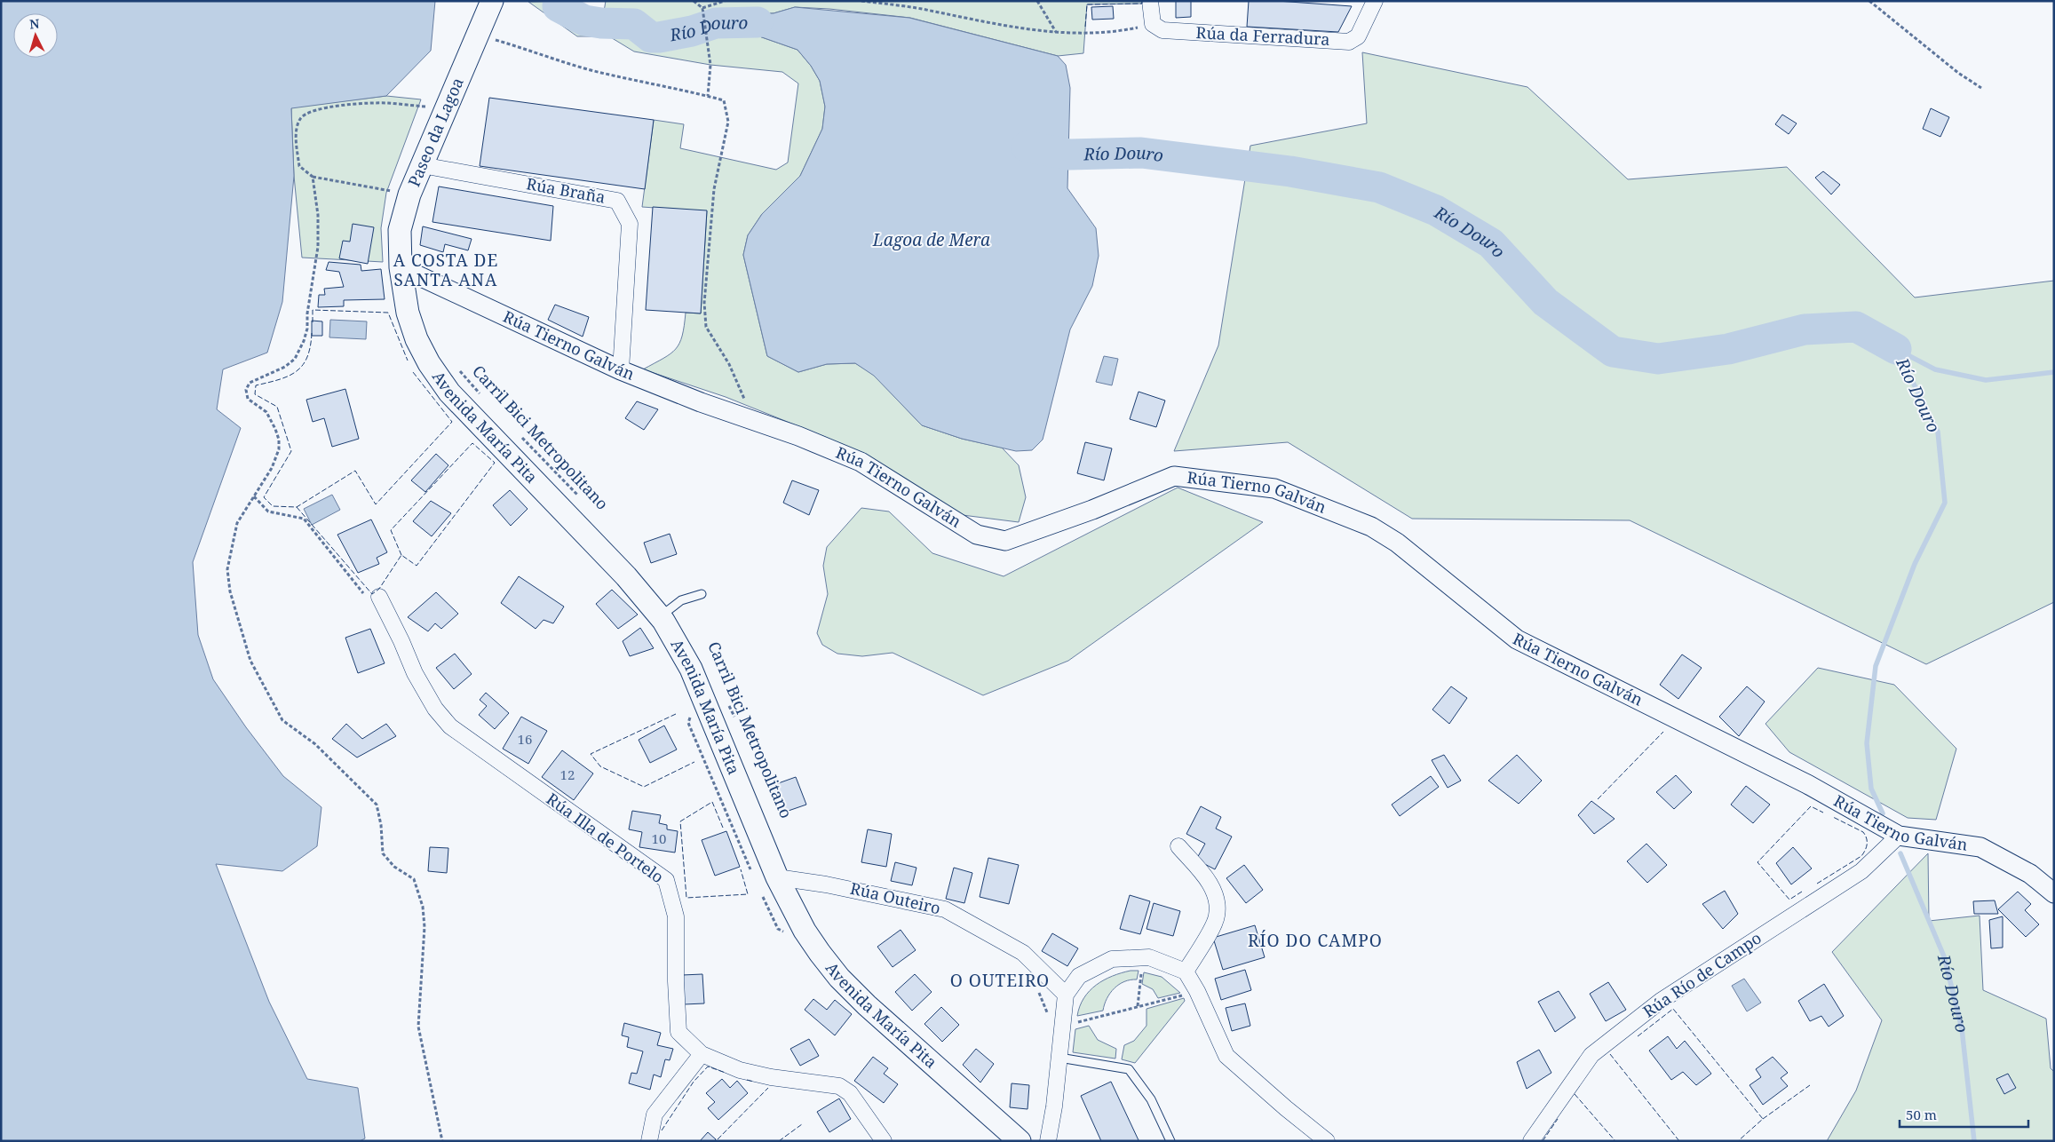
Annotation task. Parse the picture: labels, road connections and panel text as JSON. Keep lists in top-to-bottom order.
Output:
{
  "streets": {
    "main road": ["Paseo da Lagoa", "Avenida María Pita"],
    "street": [
      "Rúa da Ferradura",
      "Rúa Braña",
      "Rúa Tierno Galván",
      "Rúa Illa de Portelo",
      "Rúa Outeiro",
      "Rúa Río de Campo"
    ],
    "path": ["Carril Bici Metropolitano"]
  },
  "crossings": [
    ["Paseo da Lagoa", "Rúa Braña"],
    ["Paseo da Lagoa", "Rúa Tierno Galván"],
    ["Paseo da Lagoa", "Avenida María Pita"],
    ["Rúa Braña", "Rúa Tierno Galván"],
    ["Rúa Tierno Galván", "Avenida María Pita"],
    ["Rúa Tierno Galván", "Rúa Río de Campo"],
    ["Avenida María Pita", "Rúa Outeiro"]
  ],
  "districts": ["A COSTA DE SANTA ANA", "RÍO DO CAMPO", "O OUTEIRO"],
  "water": ["Río Douro", "Lagoa de Mera"],
  "house_numbers": ["16", "12", "10"],
  "scale_bar": "50 m",
  "north": "top"
}
